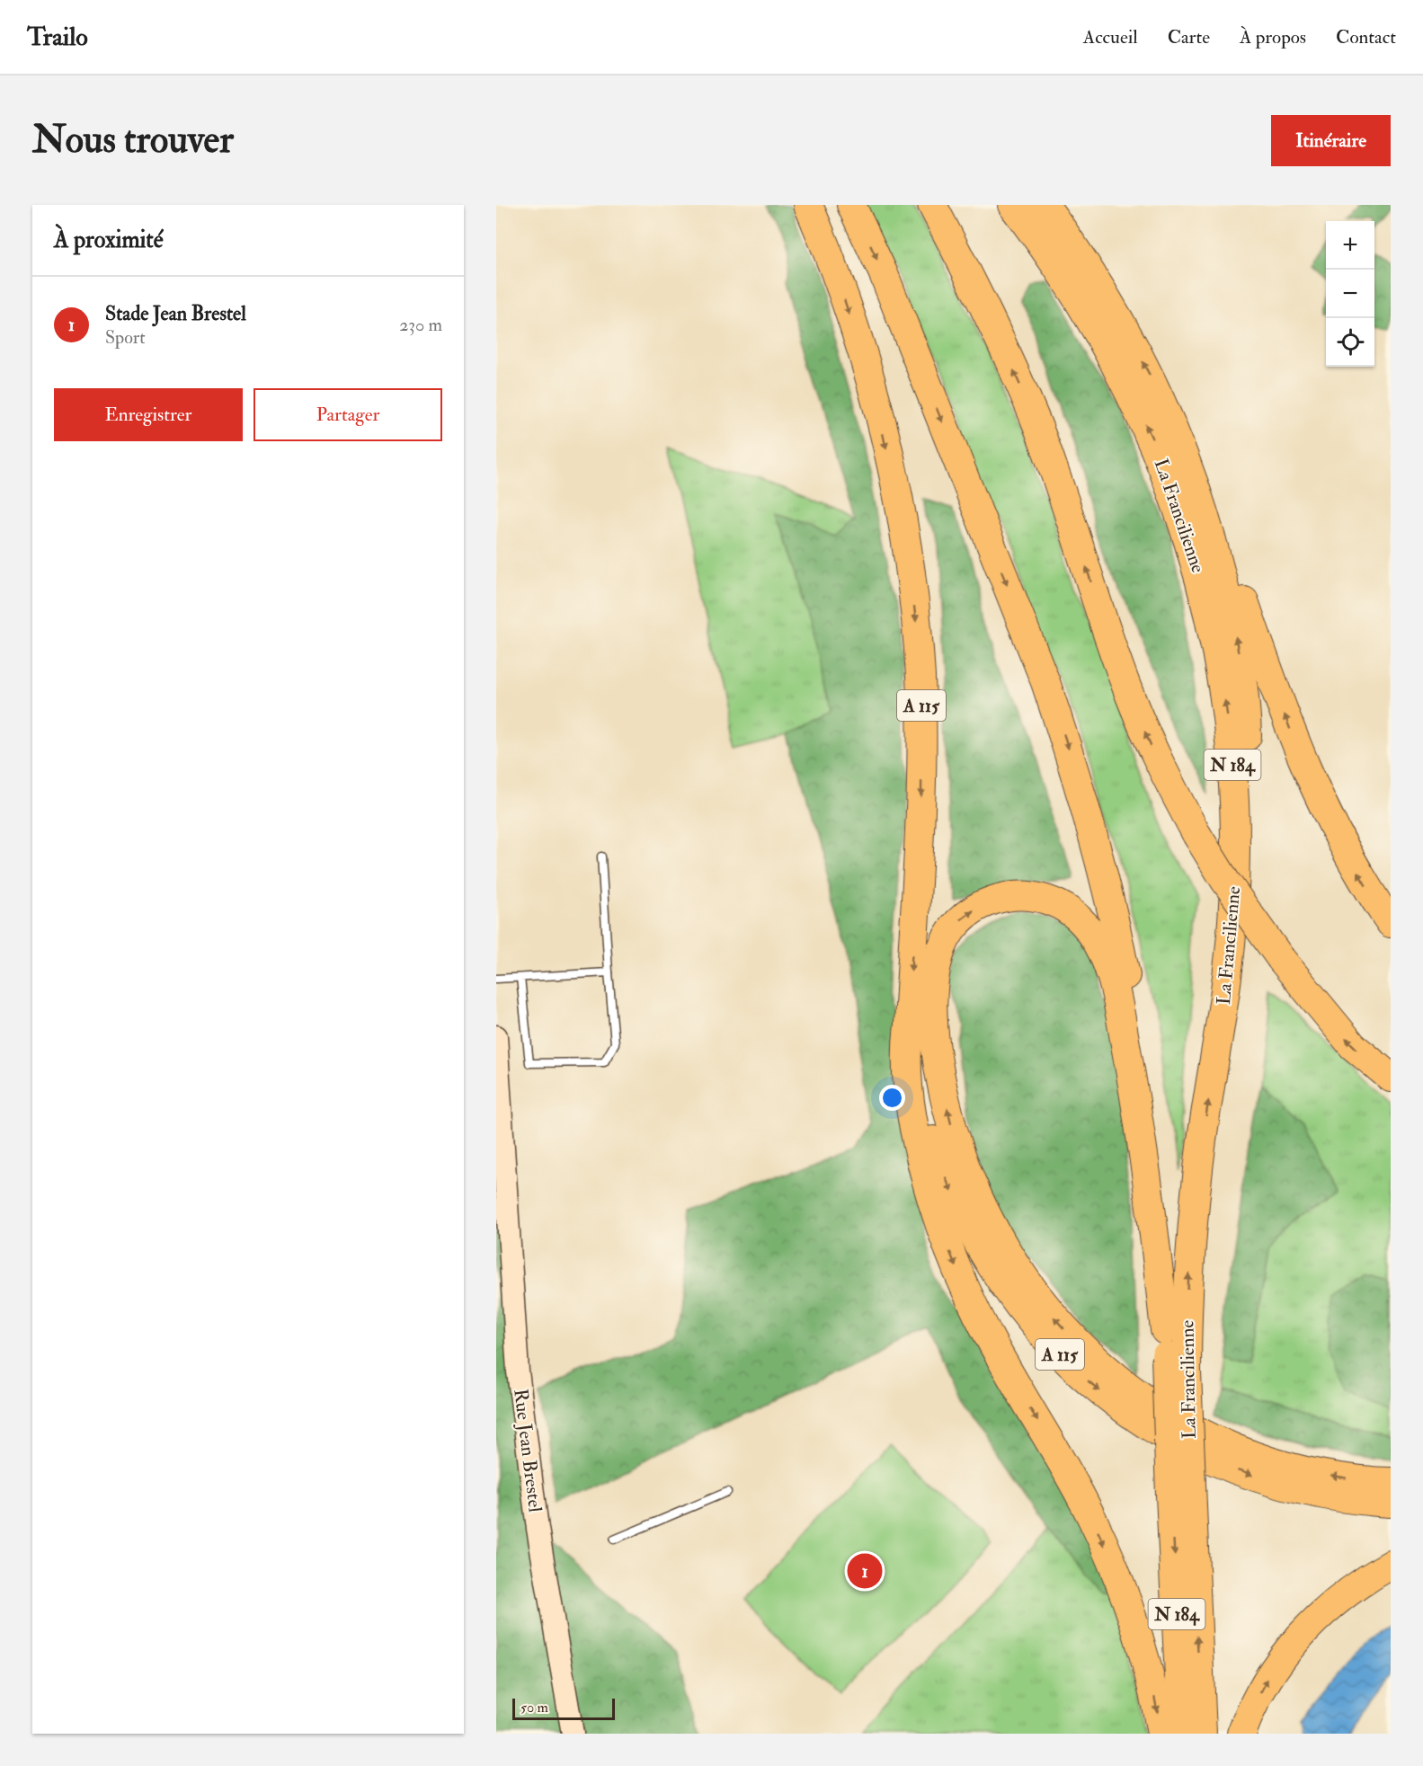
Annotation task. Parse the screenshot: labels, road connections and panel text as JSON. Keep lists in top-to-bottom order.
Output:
{
  "streets": {
    "highway": ["La Francilienne", "A 115", "N 184"],
    "street": ["Rue Jean Brestel"]
  },
  "scale_bar": "50 m",
  "page": {
    "header": "Trailo",
    "nav": [
      "Accueil",
      "Carte",
      "À propos",
      "Contact"
    ],
    "buttons": [
      "Itinéraire",
      ["Enregistrer", "Partager"]
    ],
    "title": "Nous trouver",
    "heading": "À proximité",
    "map_buttons": ["+", "−"],
    "list": [
      {
        "mark": "1",
        "name": "Stade Jean Brestel",
        "note": "Sport",
        "value": "230 m"
      }
    ],
    "pins": "1",
    "scale": "50 m"
  }
}
